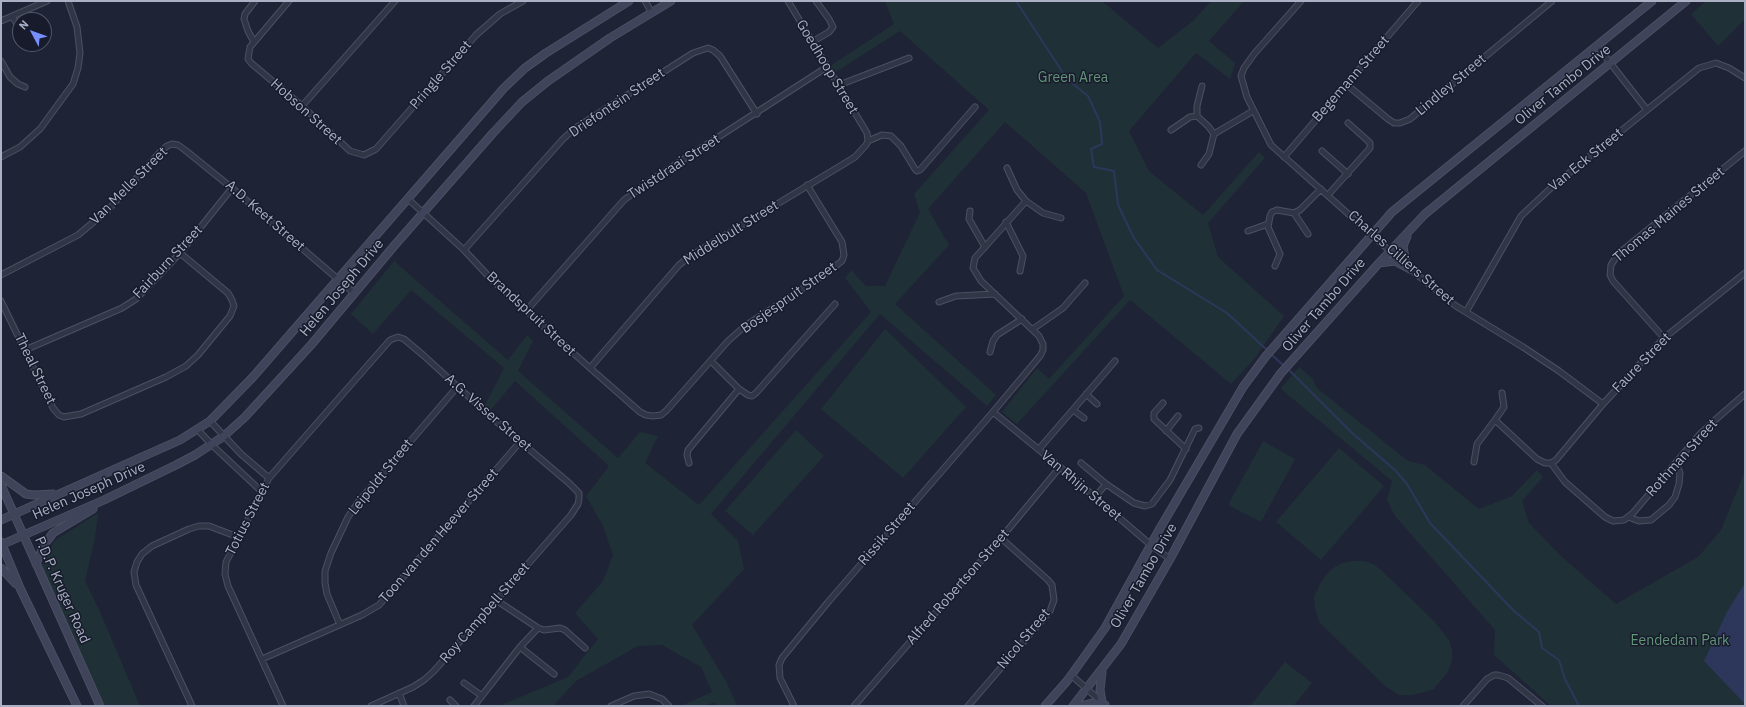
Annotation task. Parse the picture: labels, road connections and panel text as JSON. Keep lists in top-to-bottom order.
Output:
{
  "streets": {
    "street": [
      "Goedhoop Street",
      "Pringle Street",
      "Begemann Street",
      "Lindley Street",
      "Oliver Tambo Drive",
      "Driefontein Street",
      "Hobson Street",
      "Van Eck Street",
      "Twistdraai Street",
      "Van Melle Street",
      "Thomas Maines Street",
      "A.D. Keet Street",
      "Middelbult Street",
      "Charles Cilliers Street",
      "Fairburn Street",
      "Helen Joseph Drive",
      "Bosjespruit Street",
      "Brandspruit Street",
      "Faure Street",
      "Theal Street",
      "A.G. Visser Street",
      "Rothman Street",
      "Leipoldt Street",
      "Van Rhijn Street",
      "Totius Street",
      "Rissik Street",
      "Toon van den Heever Street",
      "Alfred Robertson Street",
      "P.D.P. Kruger Road",
      "Roy Campbell Street",
      "Nicol Street"
    ]
  },
  "crossings": [
    ["Goedhoop Street", "Twistdraai Street"],
    ["Goedhoop Street", "Middelbult Street"],
    ["Pringle Street", "Hobson Street"],
    ["Begemann Street", "Lindley Street"],
    ["Begemann Street", "Charles Cilliers Street"],
    ["Oliver Tambo Drive", "Charles Cilliers Street"],
    ["Oliver Tambo Drive", "Van Rhijn Street"],
    ["Driefontein Street", "Twistdraai Street"],
    ["Driefontein Street", "Brandspruit Street"],
    ["Van Eck Street", "Charles Cilliers Street"],
    ["Twistdraai Street", "Brandspruit Street"],
    ["Van Melle Street", "A.D. Keet Street"],
    ["Thomas Maines Street", "Faure Street"],
    ["A.D. Keet Street", "Fairburn Street"],
    ["A.D. Keet Street", "Helen Joseph Drive"],
    ["Middelbult Street", "Bosjespruit Street"],
    ["Middelbult Street", "Brandspruit Street"],
    ["Charles Cilliers Street", "Faure Street"],
    ["Fairburn Street", "Theal Street"],
    ["Helen Joseph Drive", "Brandspruit Street"],
    ["Helen Joseph Drive", "P.D.P. Kruger Road"],
    ["Bosjespruit Street", "Brandspruit Street"],
    ["Faure Street", "Rothman Street"],
    ["A.G. Visser Street", "Leipoldt Street"],
    ["A.G. Visser Street", "Totius Street"],
    ["A.G. Visser Street", "Toon van den Heever Street"],
    ["A.G. Visser Street", "Roy Campbell Street"],
    ["Leipoldt Street", "Toon van den Heever Street"],
    ["Van Rhijn Street", "Rissik Street"],
    ["Van Rhijn Street", "Alfred Robertson Street"],
    ["Totius Street", "Toon van den Heever Street"],
    ["Alfred Robertson Street", "Nicol Street"]
  ],
  "parks": ["Green Area", "Eendedam Park"],
  "north": "top left"
}
